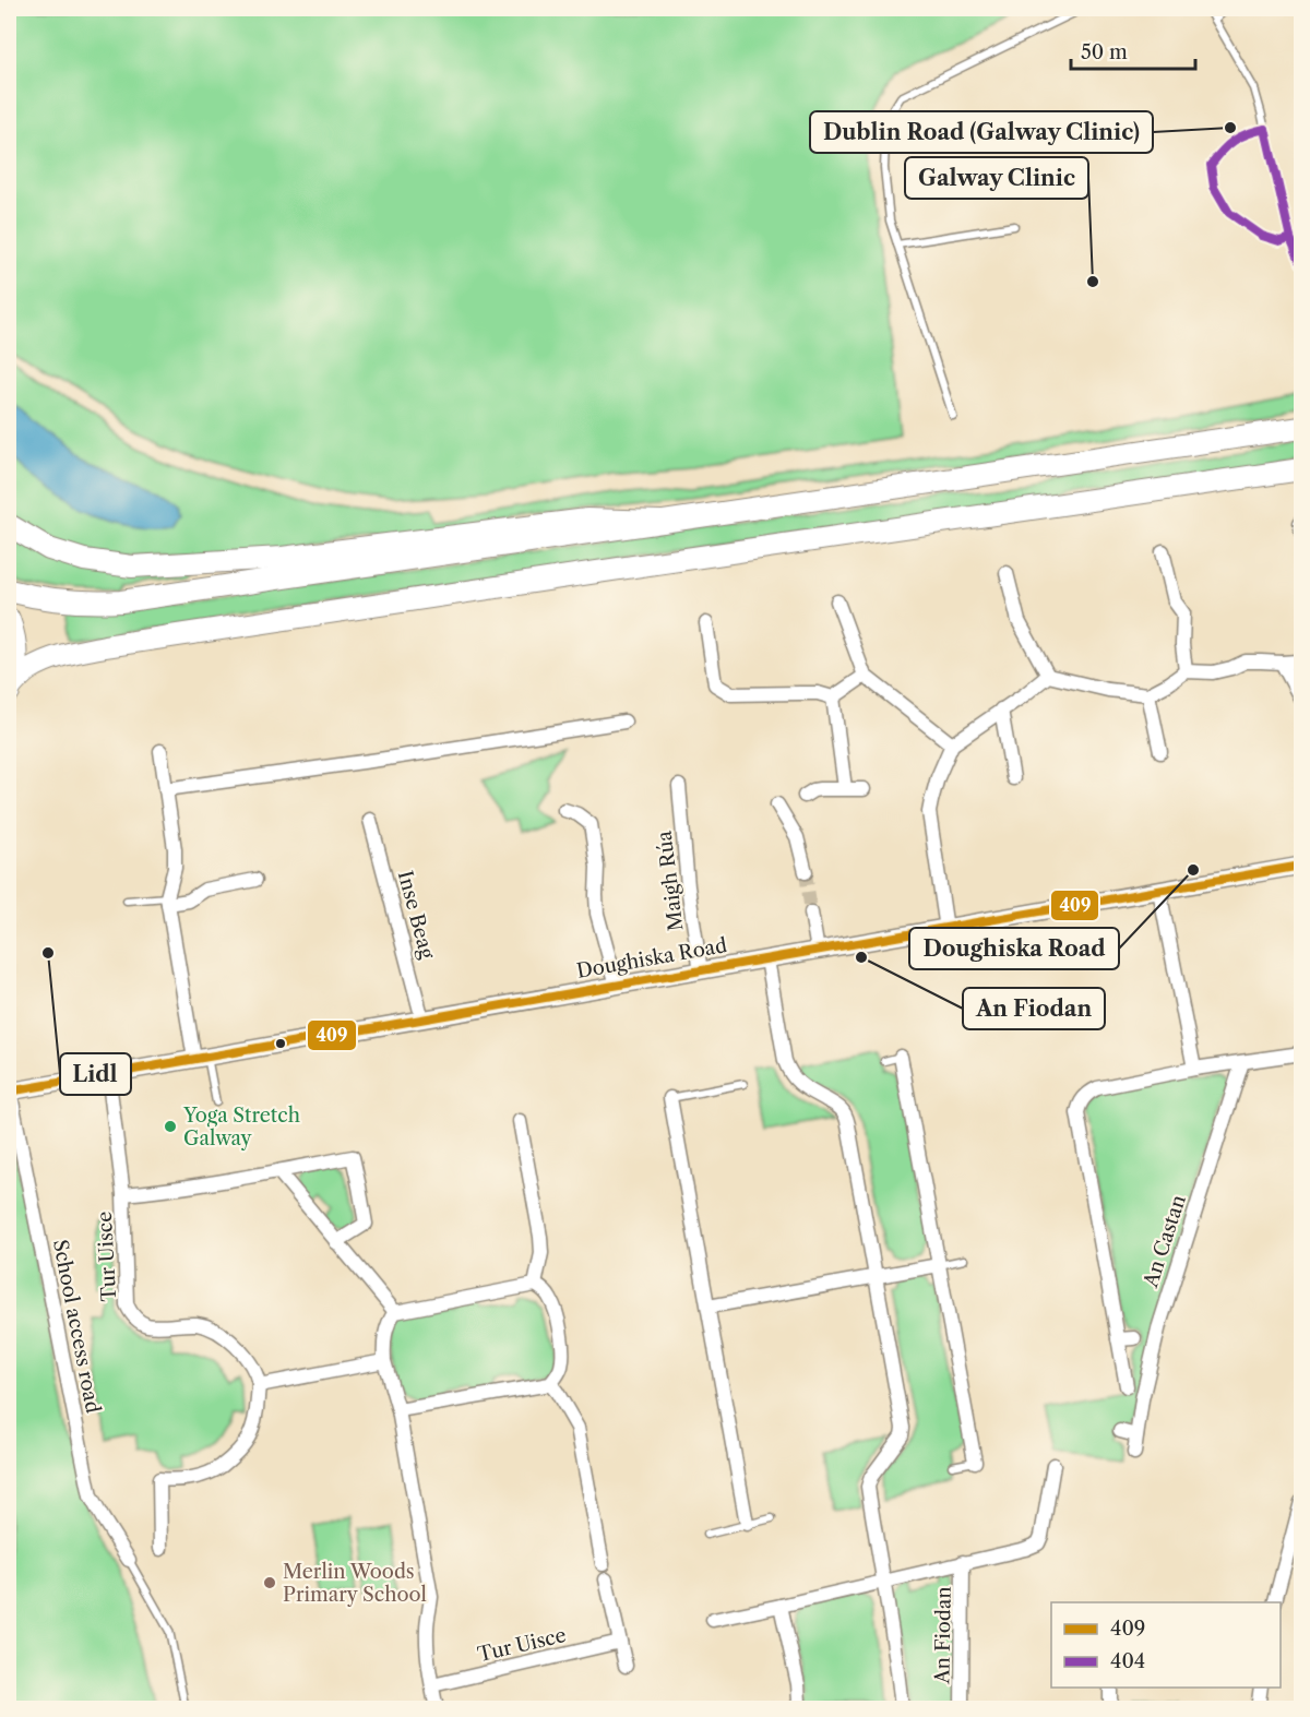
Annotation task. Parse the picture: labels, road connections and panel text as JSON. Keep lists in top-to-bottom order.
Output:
{
  "streets": {
    "street": [
      "Maigh Rúa",
      "Inse Beag",
      "Doughiska Road",
      "An Castan",
      "Tur Uisce",
      "School access road",
      "An Fiodan"
    ]
  },
  "crossings": [
    ["Maigh Rúa", "Doughiska Road"],
    ["Inse Beag", "Doughiska Road"],
    ["Doughiska Road", "Tur Uisce"],
    ["Doughiska Road", "School access road"]
  ],
  "places": [
    "Dublin Road (Galway Clinic)",
    "Galway Clinic",
    "Doughiska Road",
    "Lidl",
    "An Fiodan",
    "Yoga Stretch Galway",
    "Merlin Woods Primary School"
  ],
  "lines": ["transit line 404", "transit line 409"],
  "legend": ["409", "404"],
  "scale_bar": "50 m"
}
